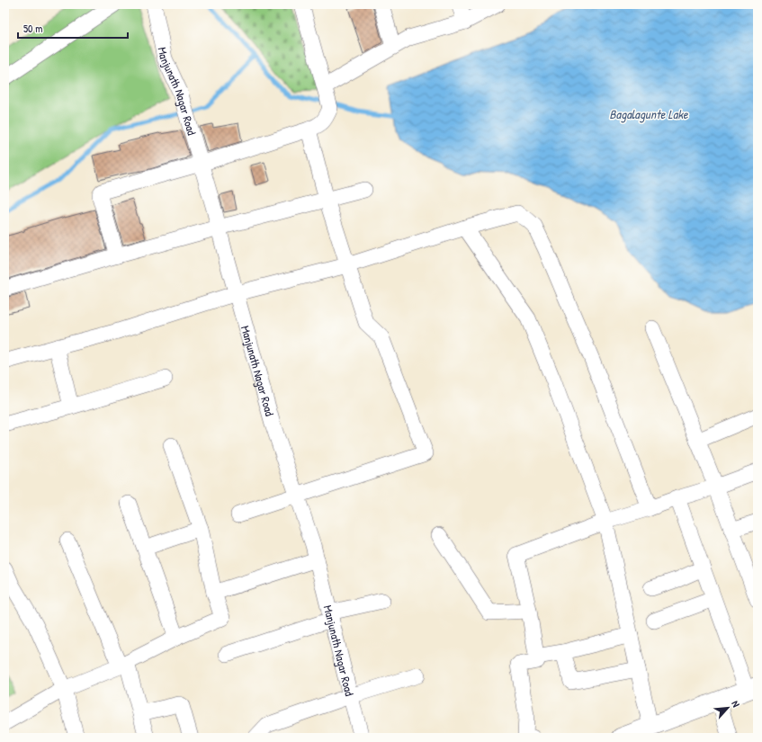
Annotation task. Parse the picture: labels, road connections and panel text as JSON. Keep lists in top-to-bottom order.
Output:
{
  "streets": {
    "street": ["Manjunath Nagar Road"]
  },
  "water": ["Bagalagunte Lake"],
  "scale_bar": "50 m",
  "north": "top right"
}
